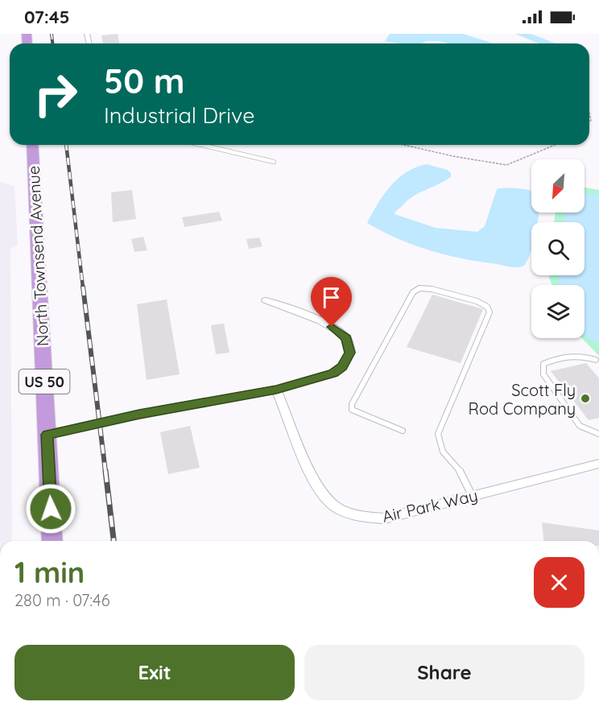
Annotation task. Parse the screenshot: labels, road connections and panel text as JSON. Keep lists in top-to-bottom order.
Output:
{
  "streets": {
    "highway": ["North Townsend Avenue", "US 50"],
    "street": ["Air Park Way"]
  },
  "places": ["Scott Fly Rod Company"],
  "north": "bottom left",
  "page": {
    "status": "07:45",
    "turn": ["50 m", "Industrial Drive"],
    "heading": ["1 min", "280 m · 07:46"],
    "buttons": ["Exit", "Share"]
  }
}
